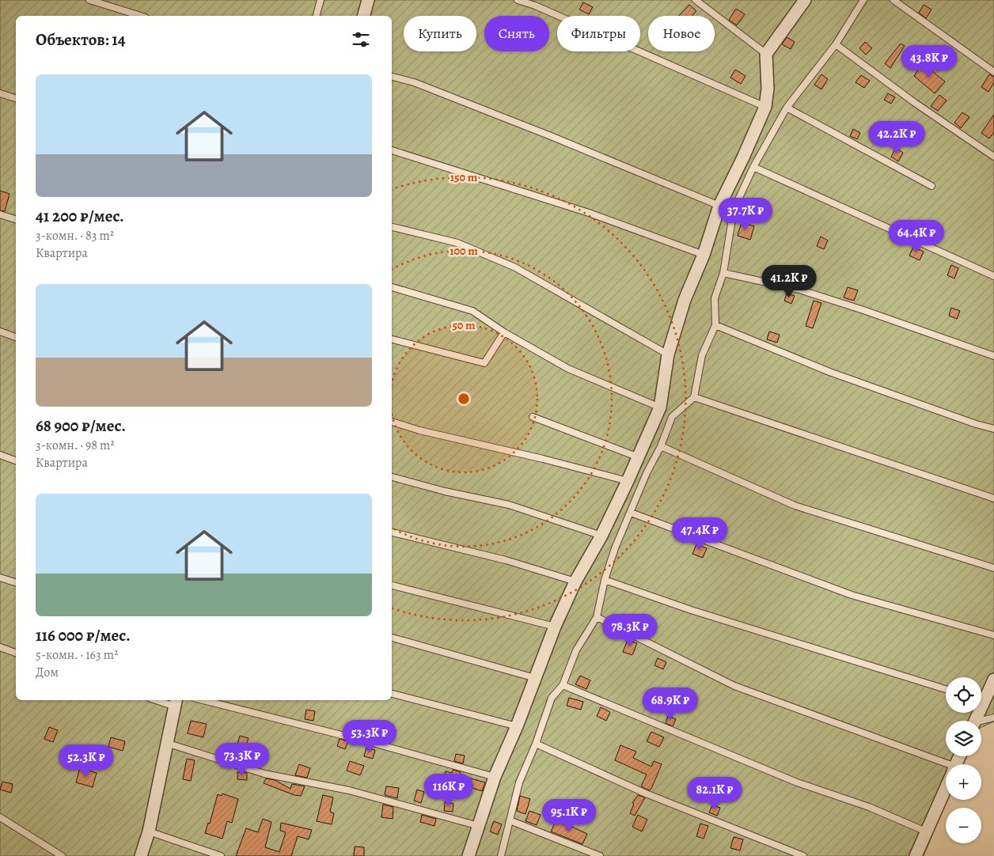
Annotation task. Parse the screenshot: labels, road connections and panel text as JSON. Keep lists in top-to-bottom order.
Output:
{
  "page": {
    "chip": [
      "Купить",
      "Снять",
      "Фильтры",
      "Новое"
    ],
    "heading": "Объектов: 14",
    "price": [
      "43.8K ₽",
      "42.2K ₽",
      "37.7K ₽",
      "64.4K ₽",
      "41.2K ₽",
      "47.4K ₽",
      "78.3K ₽",
      "68.9K ₽",
      "53.3K ₽",
      "73.3K ₽",
      "52.3K ₽",
      "116K ₽",
      "82.1K ₽",
      "95.1K ₽"
    ],
    "list": [
      {
        "name": "41 200 ₽/мес.",
        "note": "3-комн. · 83 m² · Квартира"
      },
      {
        "name": "68 900 ₽/мес.",
        "note": "3-комн. · 98 m² · Квартира"
      },
      {
        "name": "116 000 ₽/мес.",
        "note": "5-комн. · 163 m² · Дом"
      }
    ],
    "map_buttons": ["+", "−"]
  },
  "rings": ["150 m", "100 m", "50 m"]
}
